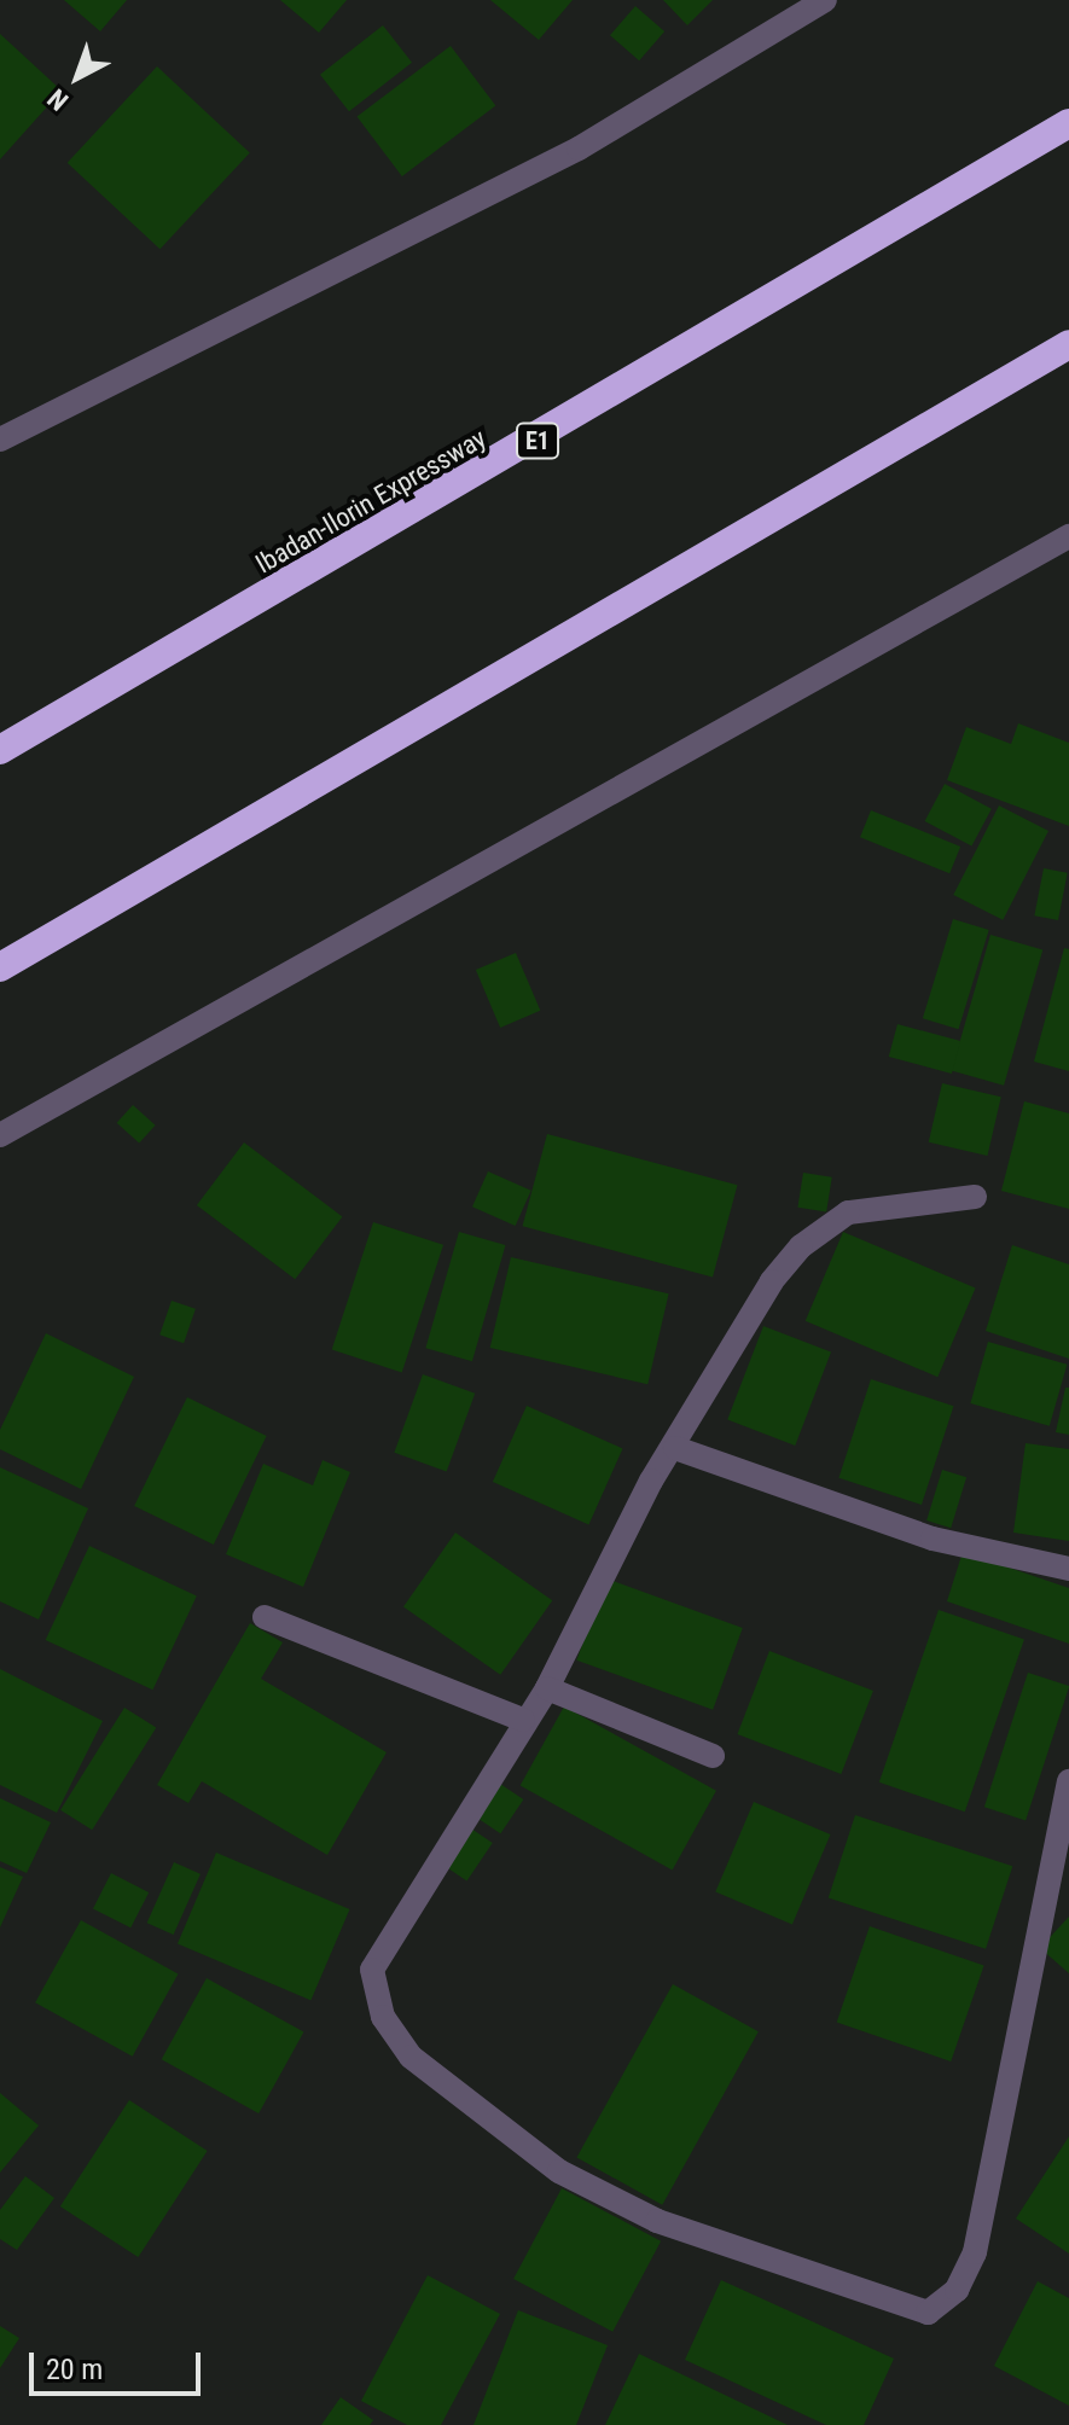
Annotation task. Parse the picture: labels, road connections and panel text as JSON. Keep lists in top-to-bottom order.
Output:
{
  "streets": {
    "highway": ["E1", "Ibadan-Ilorin Expressway"]
  },
  "scale_bar": "20 m",
  "north": "bottom left"
}
